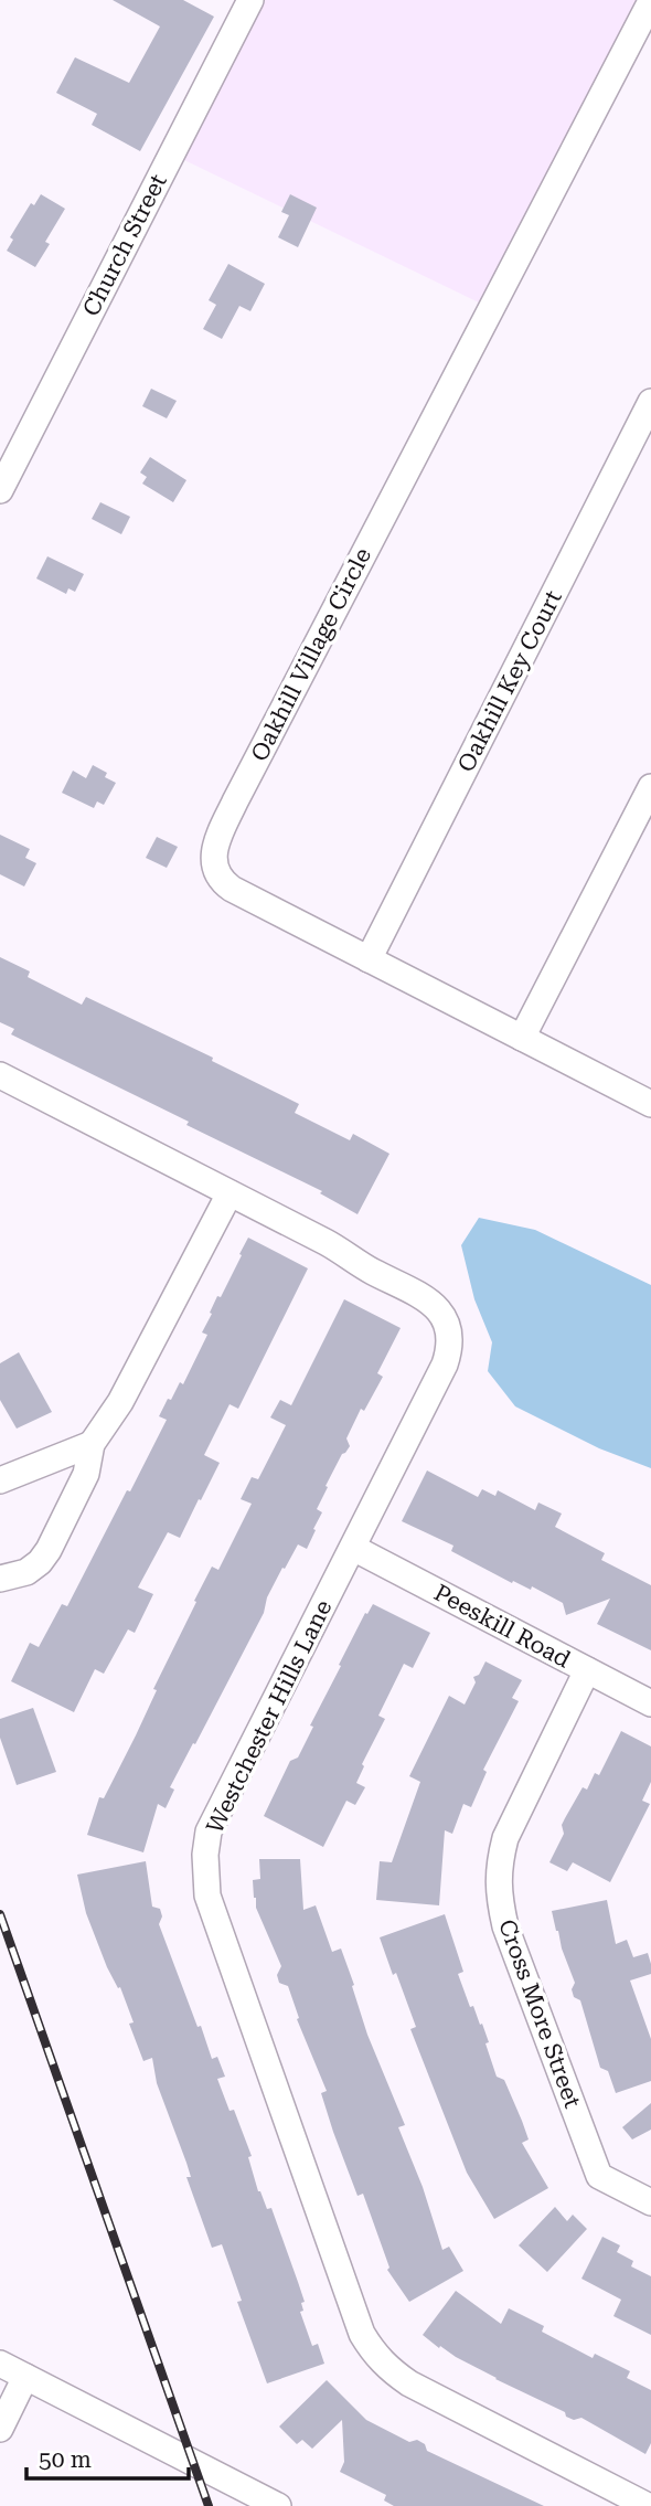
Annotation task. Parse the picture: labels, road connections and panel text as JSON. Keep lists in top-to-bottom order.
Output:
{
  "streets": {
    "street": [
      "Church Street",
      "Oakhill Village Circle",
      "Oakhill Key Court",
      "Peeskill Road",
      "Westchester Hills Lane",
      "Cross More Street"
    ]
  },
  "crossings": [
    ["Oakhill Village Circle", "Oakhill Key Court"],
    ["Peeskill Road", "Westchester Hills Lane"],
    ["Peeskill Road", "Cross More Street"]
  ],
  "scale_bar": "50 m"
}
